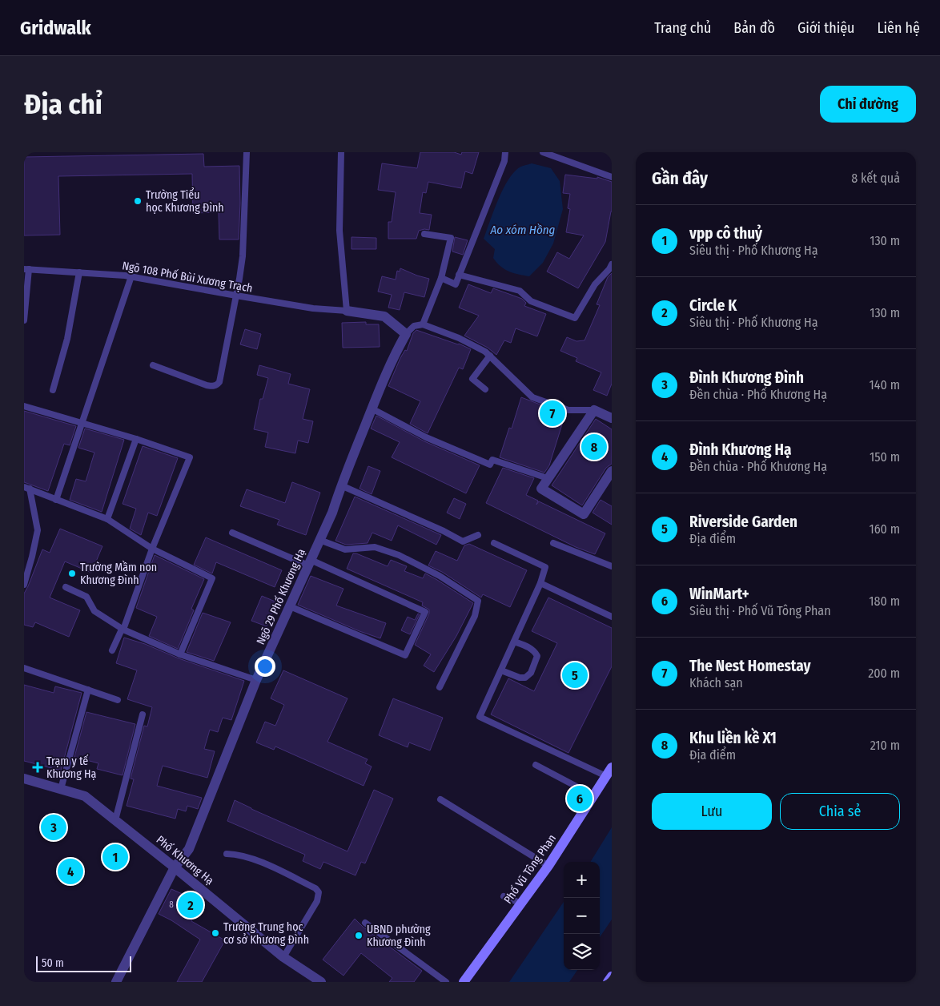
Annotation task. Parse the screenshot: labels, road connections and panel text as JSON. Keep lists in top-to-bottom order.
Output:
{
  "streets": {
    "main road": ["Phố Vũ Tông Phan"],
    "street": ["Ngõ 29 Phố Khương Hạ", "Phố Khương Hạ"],
    "lane": ["Ngõ 108 Phố Bùi Xương Trạch"]
  },
  "crossings": [
    ["Ngõ 29 Phố Khương Hạ", "Phố Khương Hạ"]
  ],
  "water": ["Ao xóm Hồng"],
  "places": {
    "other": [
      "Trường Tiểu học Khương Đình",
      "Trường Mầm non Khương Đình",
      "Trường Trung học cơ sở Khương Đình",
      "UBND phường Khương Đình"
    ],
    "health": ["Trạm y tế Khương Hạ"]
  },
  "house_numbers": ["8"],
  "scale_bar": "50 m",
  "page": {
    "header": "Gridwalk",
    "nav": [
      "Trang chủ",
      "Bản đồ",
      "Giới thiệu",
      "Liên hệ"
    ],
    "buttons": [
      "Chỉ đường",
      ["Lưu", "Chia sẻ"]
    ],
    "title": "Địa chỉ",
    "heading": ["Gần đây", "8 kết quả"],
    "list": [
      {
        "mark": "1",
        "name": "vpp cô thuỷ",
        "note": "Siêu thị · Phố Khương Hạ",
        "value": "130 m"
      },
      {
        "mark": "2",
        "name": "Circle K",
        "note": "Siêu thị · Phố Khương Hạ",
        "value": "130 m"
      },
      {
        "mark": "3",
        "name": "Đình Khương Đình",
        "note": "Đền chùa · Phố Khương Hạ",
        "value": "140 m"
      },
      {
        "mark": "4",
        "name": "Đình Khương Hạ",
        "note": "Đền chùa · Phố Khương Hạ",
        "value": "150 m"
      },
      {
        "mark": "5",
        "name": "Riverside Garden",
        "note": "Địa điểm",
        "value": "160 m"
      },
      {
        "mark": "6",
        "name": "WinMart+",
        "note": "Siêu thị · Phố Vũ Tông Phan",
        "value": "180 m"
      },
      {
        "mark": "7",
        "name": "The Nest Homestay",
        "note": "Khách sạn",
        "value": "200 m"
      },
      {
        "mark": "8",
        "name": "Khu liền kề X1",
        "note": "Địa điểm",
        "value": "210 m"
      }
    ],
    "pins": [
      "7",
      "8",
      "5",
      "6",
      "3",
      "1",
      "4",
      "2"
    ],
    "map_buttons": ["+", "−"],
    "scale": "50 m"
  }
}
